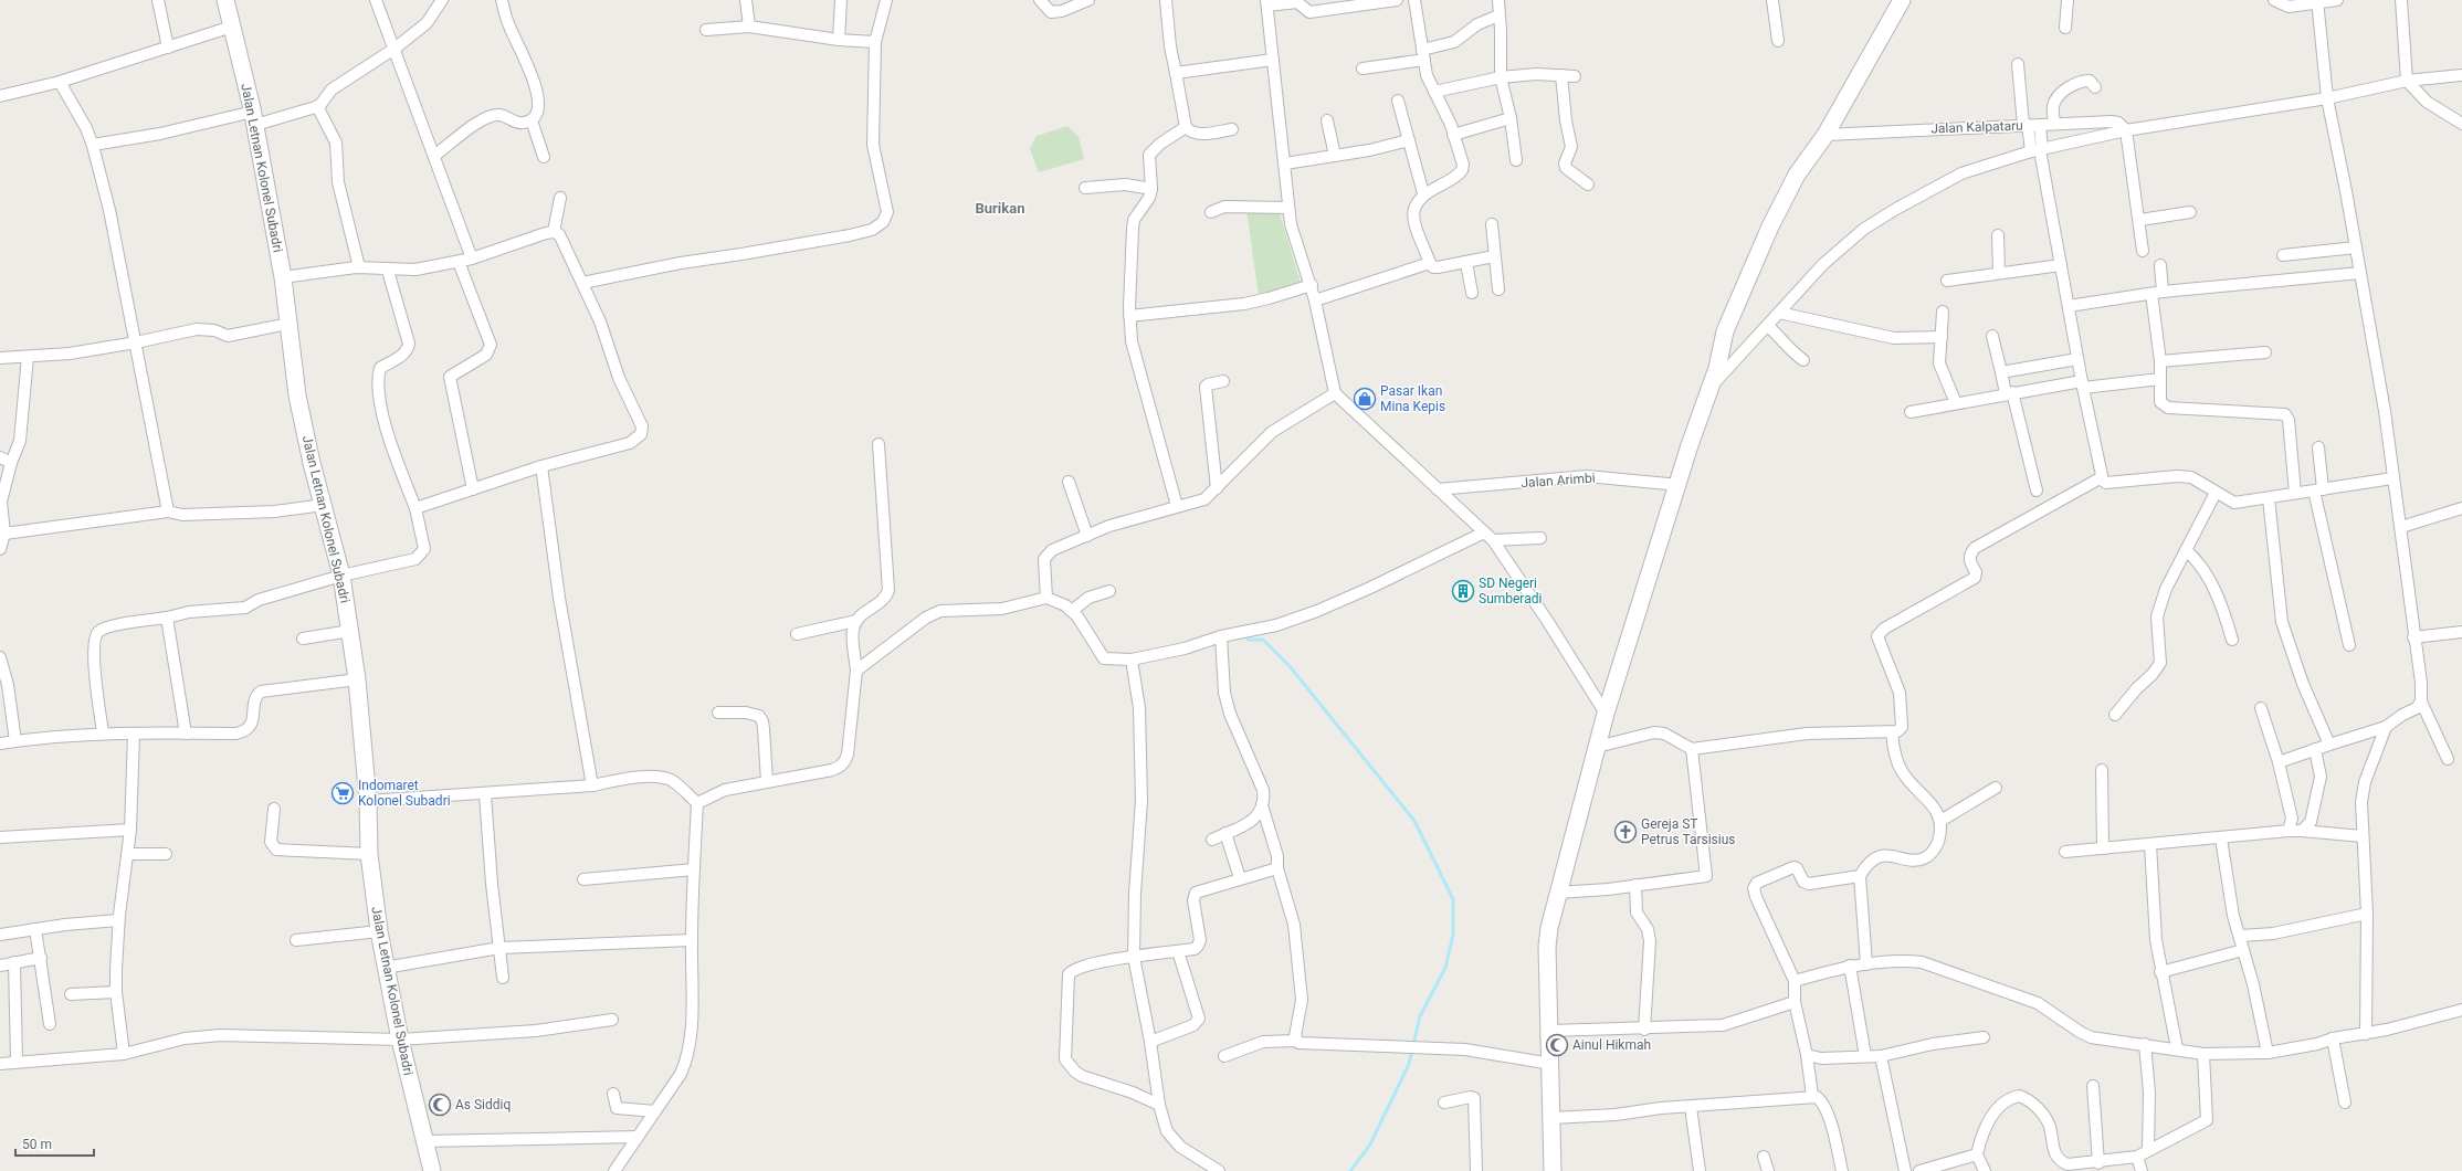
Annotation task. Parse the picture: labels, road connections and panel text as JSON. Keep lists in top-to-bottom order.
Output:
{
  "streets": {
    "main road": ["Jalan Letnan Kolonel Subadri"],
    "street": ["Jalan Kalpataru", "Jalan Arimbi"]
  },
  "districts": ["Burikan"],
  "places": {
    "shop": ["Pasar Ikan Mina Kepis"],
    "building": ["SD Negeri Sumberadi"],
    "supermarket": ["Indomaret Kolonel Subadri"],
    "church": ["Gereja ST Petrus Tarsisius"],
    "mosque": ["Ainul Hikmah", "As Siddiq"]
  },
  "scale_bar": "50 m"
}
